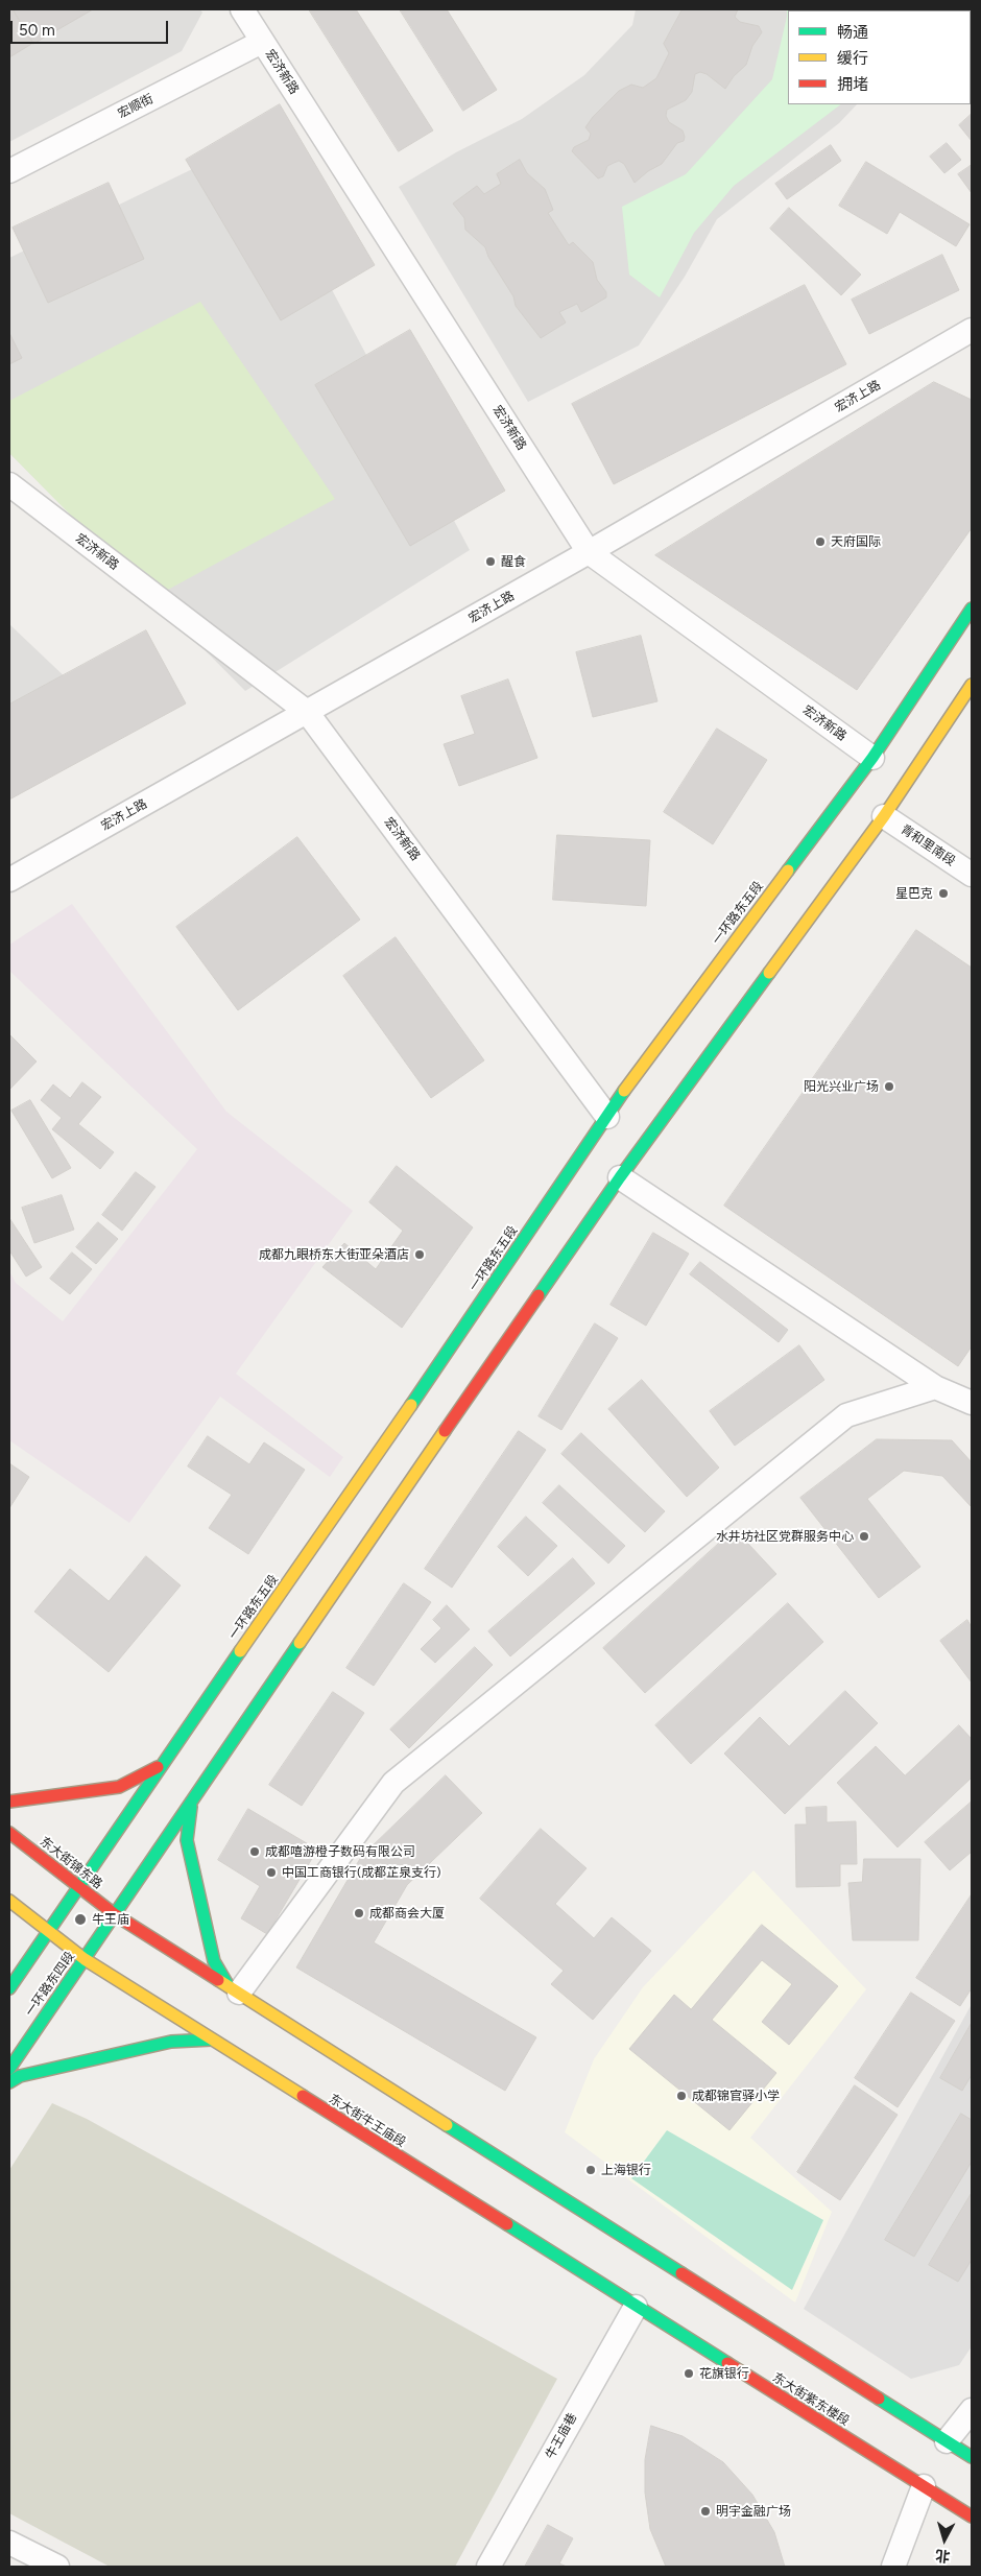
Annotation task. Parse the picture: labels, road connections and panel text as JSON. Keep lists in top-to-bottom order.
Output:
{
  "streets": {
    "main road": [
      "一环路东五段",
      "东大街锦东路",
      "一环路东四段",
      "东大街牛王庙段",
      "东大街紫东楼段"
    ],
    "street": [
      "宏济新路",
      "宏顺街",
      "宏济上路",
      "青和里南段",
      "牛王庙巷"
    ]
  },
  "crossings": [
    ["宏济新路", "宏顺街"],
    ["宏济新路", "宏济上路"],
    ["宏济新路", "一环路东五段"],
    ["一环路东五段", "东大街锦东路"],
    ["东大街锦东路", "一环路东四段"],
    ["一环路东四段", "东大街牛王庙段"],
    ["东大街牛王庙段", "东大街紫东楼段"],
    ["东大街牛王庙段", "牛王庙巷"],
    ["东大街紫东楼段", "牛王庙巷"]
  ],
  "places": [
    "天府国际",
    "醒食",
    "星巴克",
    "阳光兴业广场",
    "成都九眼桥东大街亚朵酒店",
    "水井坊社区党群服务中心",
    "成都嘻游橙子数码有限公司",
    "中国工商银行(成都芷泉支行)",
    "成都商会大厦",
    "牛王庙",
    "成都锦官驿小学",
    "上海银行",
    "花旗银行",
    "明宇金融广场"
  ],
  "legend": ["畅通", "缓行", "拥堵"],
  "scale_bar": "50 m",
  "north": "bottom"
}
